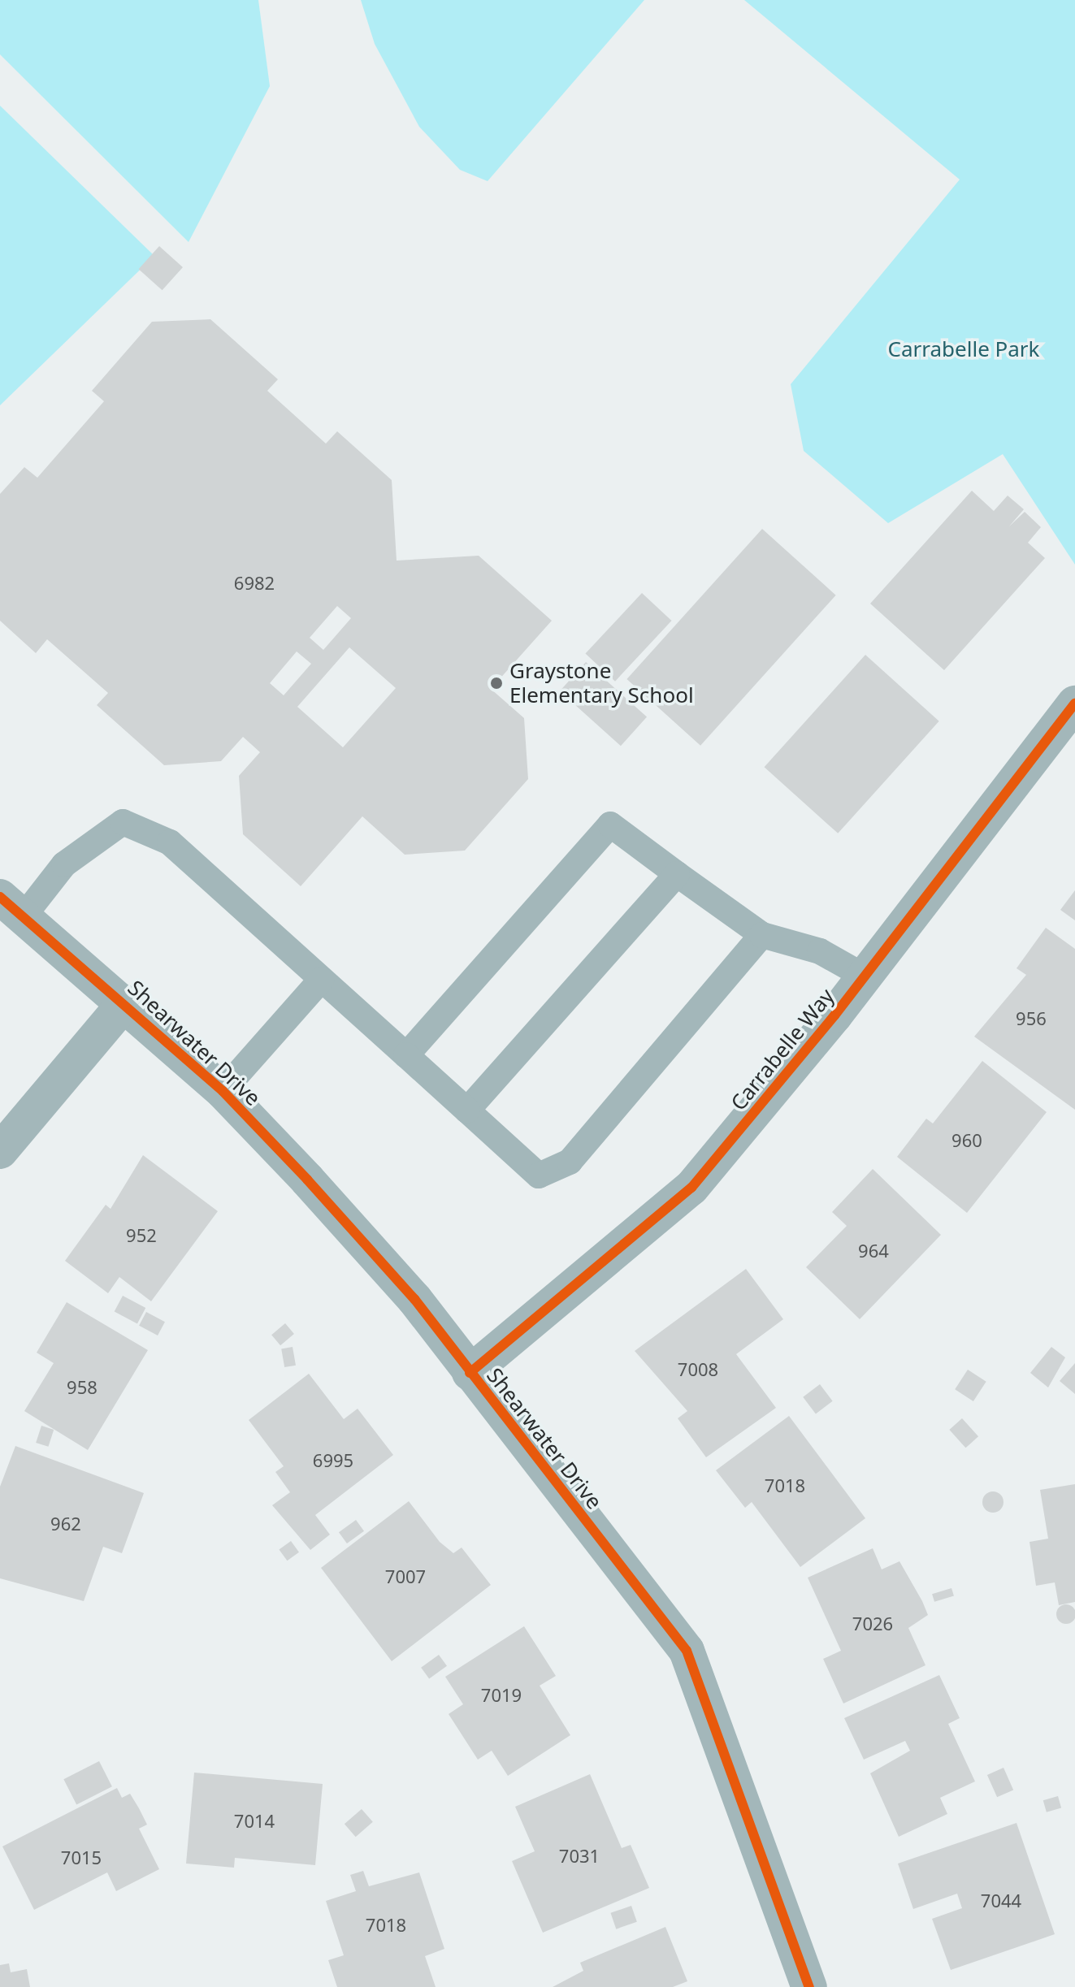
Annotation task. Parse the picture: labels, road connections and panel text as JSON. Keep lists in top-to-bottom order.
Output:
{
  "streets": {
    "street": ["Shearwater Drive", "Carrabelle Way"]
  },
  "crossings": [
    ["Shearwater Drive", "Carrabelle Way"]
  ],
  "parks": ["Carrabelle Park"],
  "places": ["Graystone Elementary School"],
  "house_numbers": [
    "6982",
    "956",
    "960",
    "952",
    "964",
    "7008",
    "958",
    "6995",
    "7018",
    "962",
    "7007",
    "7026",
    "7019",
    "7014",
    "7031",
    "7015",
    "7044",
    "7018"
  ]
}
